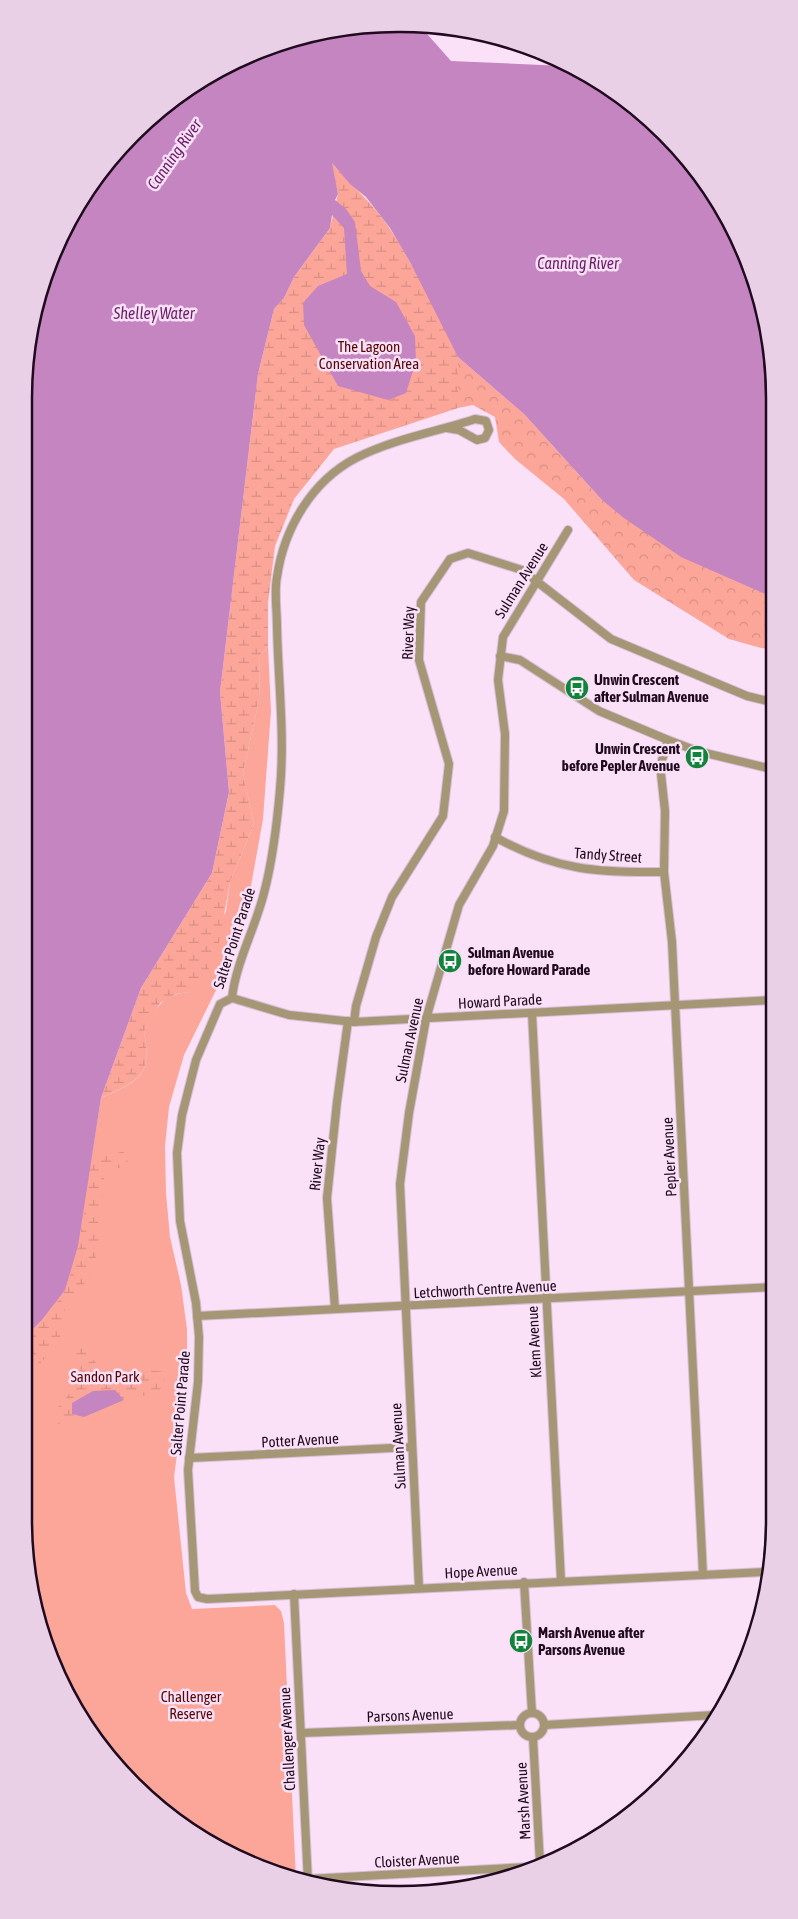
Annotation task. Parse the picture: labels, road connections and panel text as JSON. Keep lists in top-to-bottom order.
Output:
{
  "streets": {
    "street": [
      "Sulman Avenue",
      "River Way",
      "Tandy Street",
      "Salter Point Parade",
      "Howard Parade",
      "Pepler Avenue",
      "Letchworth Centre Avenue",
      "Klem Avenue",
      "Potter Avenue",
      "Hope Avenue",
      "Parsons Avenue",
      "Challenger Avenue",
      "Marsh Avenue",
      "Cloister Avenue"
    ]
  },
  "crossings": [
    ["Sulman Avenue", "River Way"],
    ["Sulman Avenue", "Tandy Street"],
    ["Sulman Avenue", "Howard Parade"],
    ["Sulman Avenue", "Letchworth Centre Avenue"],
    ["Sulman Avenue", "Potter Avenue"],
    ["Sulman Avenue", "Hope Avenue"],
    ["River Way", "Howard Parade"],
    ["River Way", "Letchworth Centre Avenue"],
    ["Tandy Street", "Pepler Avenue"],
    ["Salter Point Parade", "Howard Parade"],
    ["Salter Point Parade", "Letchworth Centre Avenue"],
    ["Salter Point Parade", "Potter Avenue"],
    ["Salter Point Parade", "Hope Avenue"],
    ["Howard Parade", "Pepler Avenue"],
    ["Howard Parade", "Klem Avenue"],
    ["Pepler Avenue", "Letchworth Centre Avenue"],
    ["Pepler Avenue", "Hope Avenue"],
    ["Letchworth Centre Avenue", "Klem Avenue"],
    ["Klem Avenue", "Hope Avenue"],
    ["Hope Avenue", "Challenger Avenue"],
    ["Parsons Avenue", "Challenger Avenue"],
    ["Parsons Avenue", "Marsh Avenue"]
  ],
  "water": ["Canning River", "Shelley Water"],
  "parks": ["The Lagoon Conservation Area", "Sandon Park", "Challenger Reserve"],
  "places": {
    "bus stop": [
      "Unwin Crescent after Sulman Avenue",
      "Unwin Crescent before Pepler Avenue",
      "Sulman Avenue before Howard Parade",
      "Marsh Avenue after Parsons Avenue"
    ]
  }
}
